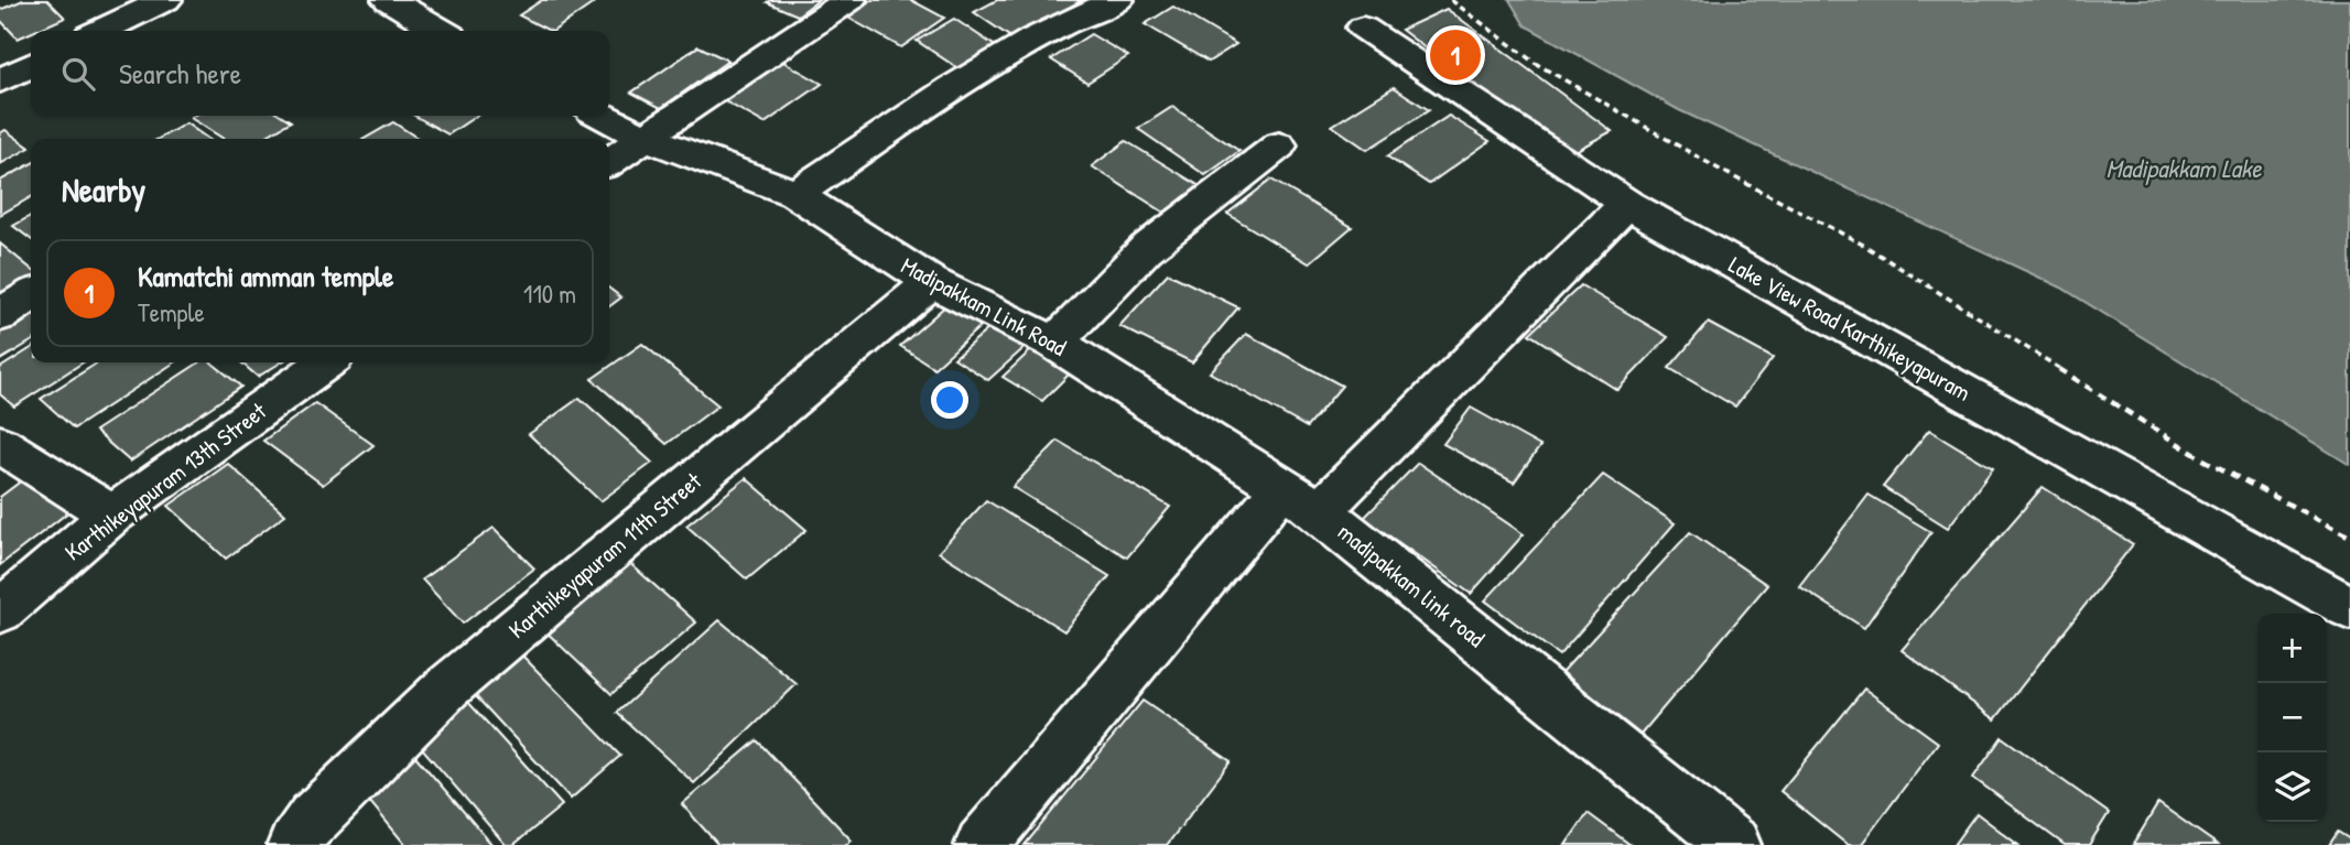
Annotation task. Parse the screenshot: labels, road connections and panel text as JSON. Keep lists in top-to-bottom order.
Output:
{
  "streets": {
    "street": [
      "Madipakkam Link Road",
      "Lake View Road Karthikeyapuram",
      "Karthikeyapuram 13th Street",
      "Karthikeyapuram 11th Street",
      "madipakkam link road"
    ]
  },
  "crossings": [
    ["Madipakkam Link Road", "Karthikeyapuram 11th Street"],
    ["Madipakkam Link Road", "madipakkam link road"],
    ["Lake View Road Karthikeyapuram", "madipakkam link road"]
  ],
  "water": ["Madipakkam Lake"],
  "page": {
    "pins": "1",
    "search": "Search here",
    "heading": "Nearby",
    "list": [
      {
        "mark": "1",
        "name": "Kamatchi amman temple",
        "note": "Temple",
        "value": "110 m"
      }
    ],
    "map_buttons": ["+", "−"]
  }
}
